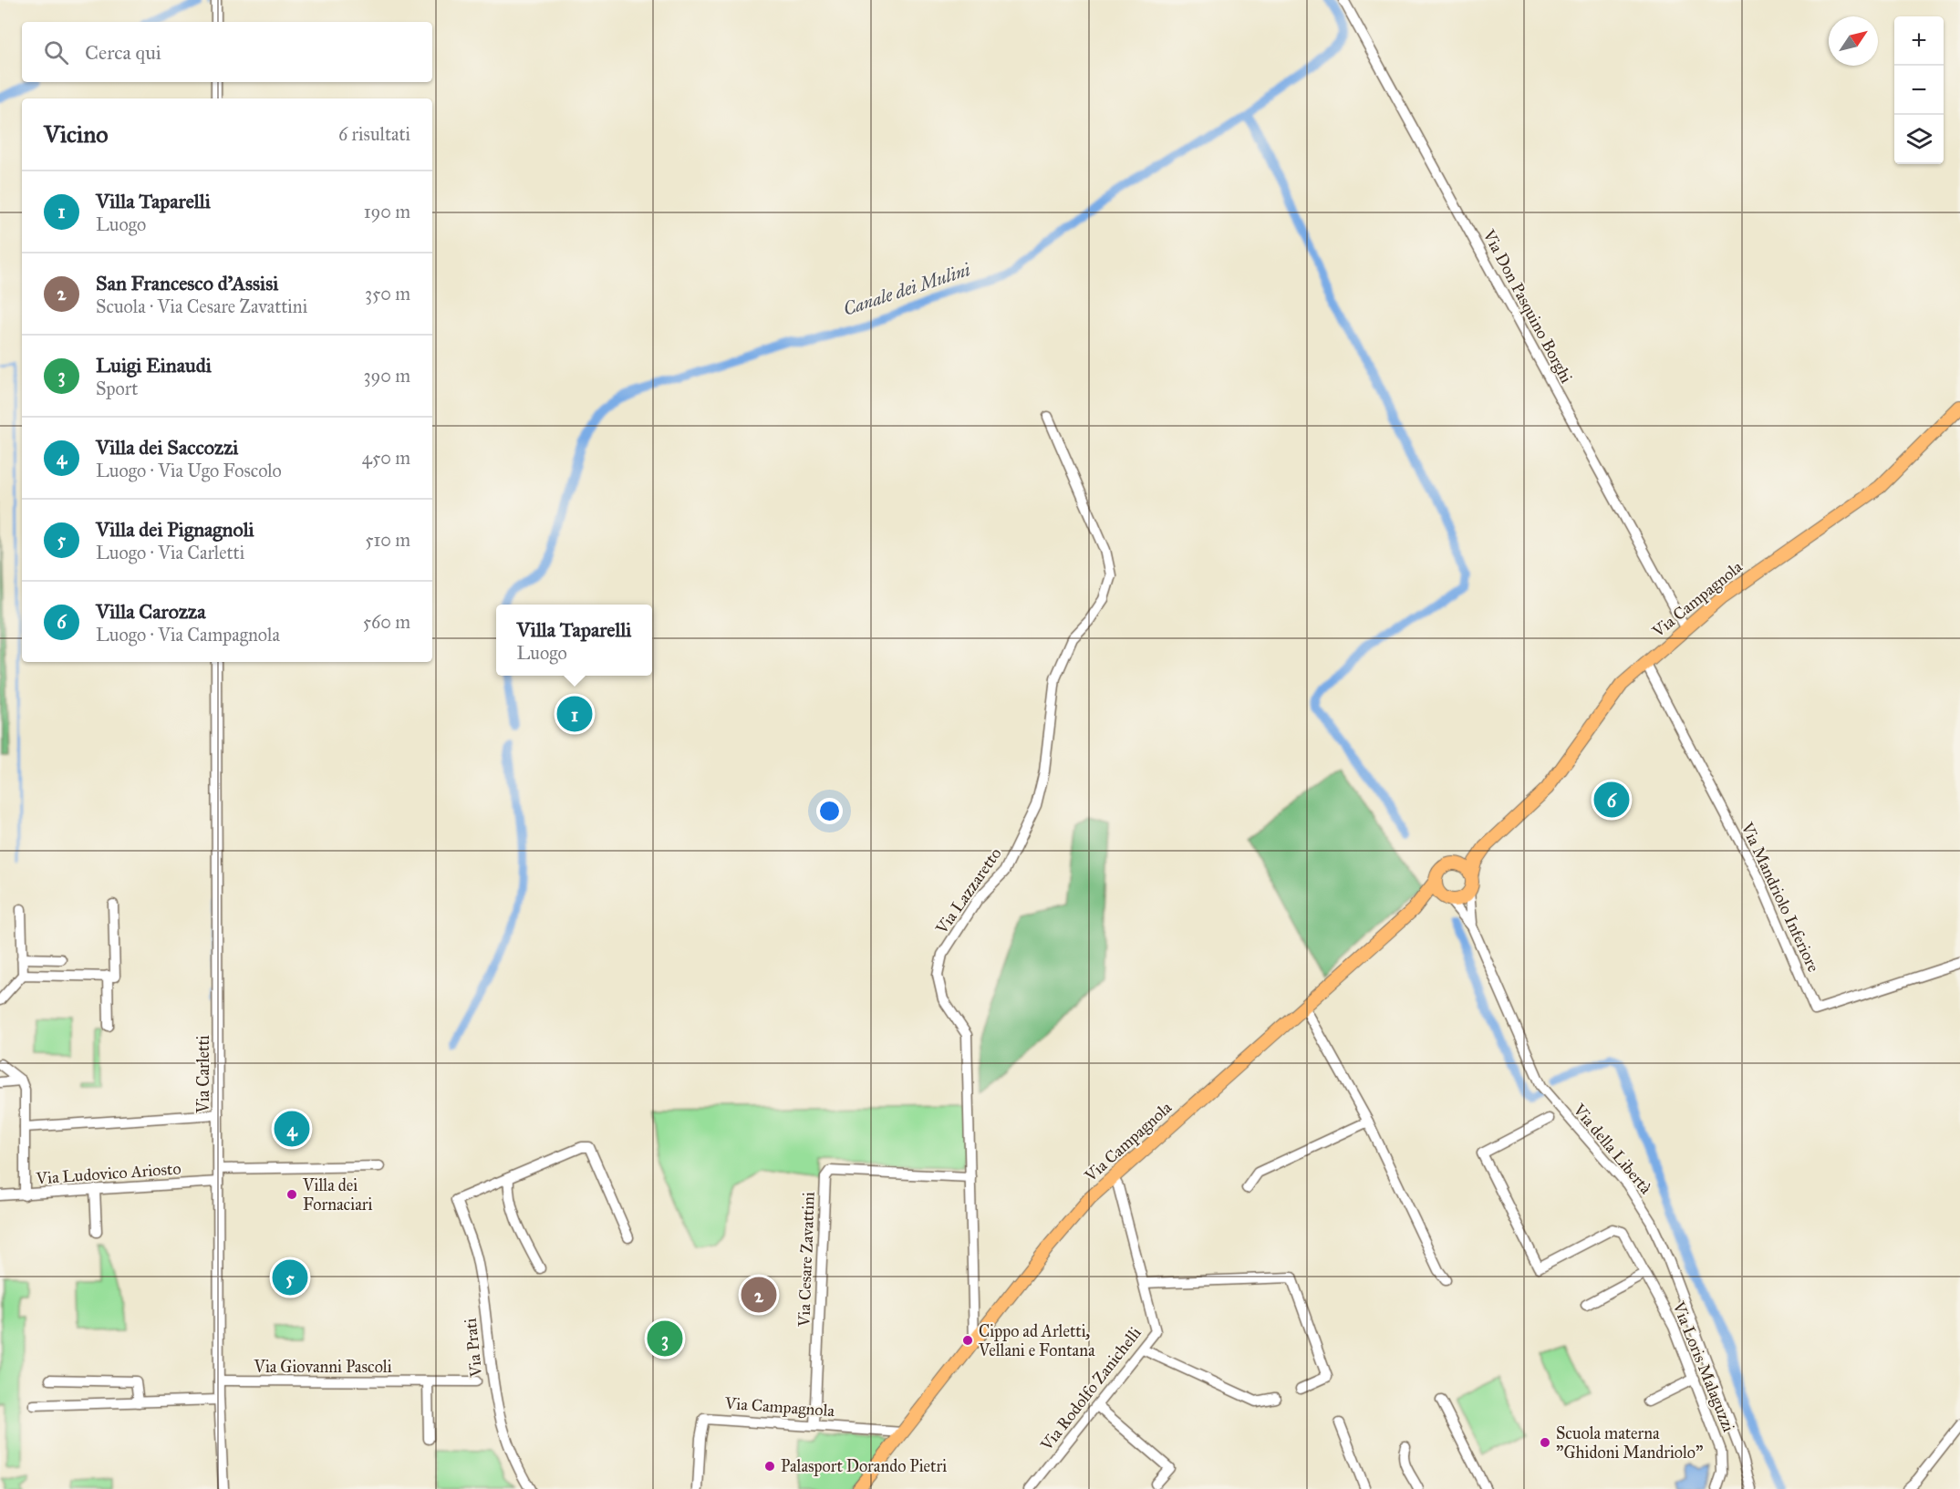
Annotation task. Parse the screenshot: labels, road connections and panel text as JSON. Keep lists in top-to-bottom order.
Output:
{
  "streets": {
    "main road": ["Via Campagnola"],
    "street": [
      "Via Don Pasquino Borghi",
      "Via Lazzaretto",
      "Via Mandriolo Inferiore",
      "Via Carletti",
      "Via della Libertà",
      "Via Ludovico Ariosto",
      "Via Cesare Zavattini",
      "Via Prati",
      "Via Giovanni Pascoli",
      "Via Loris Malaguzzi",
      "Via Rodolfo Zanichelli"
    ]
  },
  "crossings": [
    ["Via Don Pasquino Borghi", "Via Campagnola"],
    ["Via Campagnola", "Via Lazzaretto"],
    ["Via Campagnola", "Via Mandriolo Inferiore"],
    ["Via Campagnola", "Via della Libertà"],
    ["Via Campagnola", "Via Cesare Zavattini"],
    ["Via Campagnola", "Via Rodolfo Zanichelli"],
    ["Via Lazzaretto", "Via Cesare Zavattini"],
    ["Via Carletti", "Via Ludovico Ariosto"],
    ["Via Carletti", "Via Giovanni Pascoli"]
  ],
  "water": ["Canale dei Mulini"],
  "places": [
    "Villa dei Fornaciari",
    "Cippo ad Arletti, Vellani e Fontana",
    "Scuola materna \"Ghidoni Mandriolo\"",
    "Palasport Dorando Pietri"
  ],
  "north": "top right",
  "page": {
    "map_buttons": ["+", "−"],
    "search": "Cerca qui",
    "heading": ["Vicino", "6 risultati"],
    "list": [
      {
        "mark": "1",
        "name": "Villa Taparelli",
        "note": "Luogo",
        "value": "190 m"
      },
      {
        "mark": "2",
        "name": "San Francesco d'Assisi",
        "note": "Scuola · Via Cesare Zavattini",
        "value": "350 m"
      },
      {
        "mark": "3",
        "name": "Luigi Einaudi",
        "note": "Sport",
        "value": "390 m"
      },
      {
        "mark": "4",
        "name": "Villa dei Saccozzi",
        "note": "Luogo · Via Ugo Foscolo",
        "value": "450 m"
      },
      {
        "mark": "5",
        "name": "Villa dei Pignagnoli",
        "note": "Luogo · Via Carletti",
        "value": "510 m"
      },
      {
        "mark": "6",
        "name": "Villa Carozza",
        "note": "Luogo · Via Campagnola",
        "value": "560 m"
      }
    ],
    "popup": ["Villa Taparelli", "Luogo"],
    "pins": [
      "1",
      "6",
      "4",
      "5",
      "2",
      "3"
    ]
  }
}
